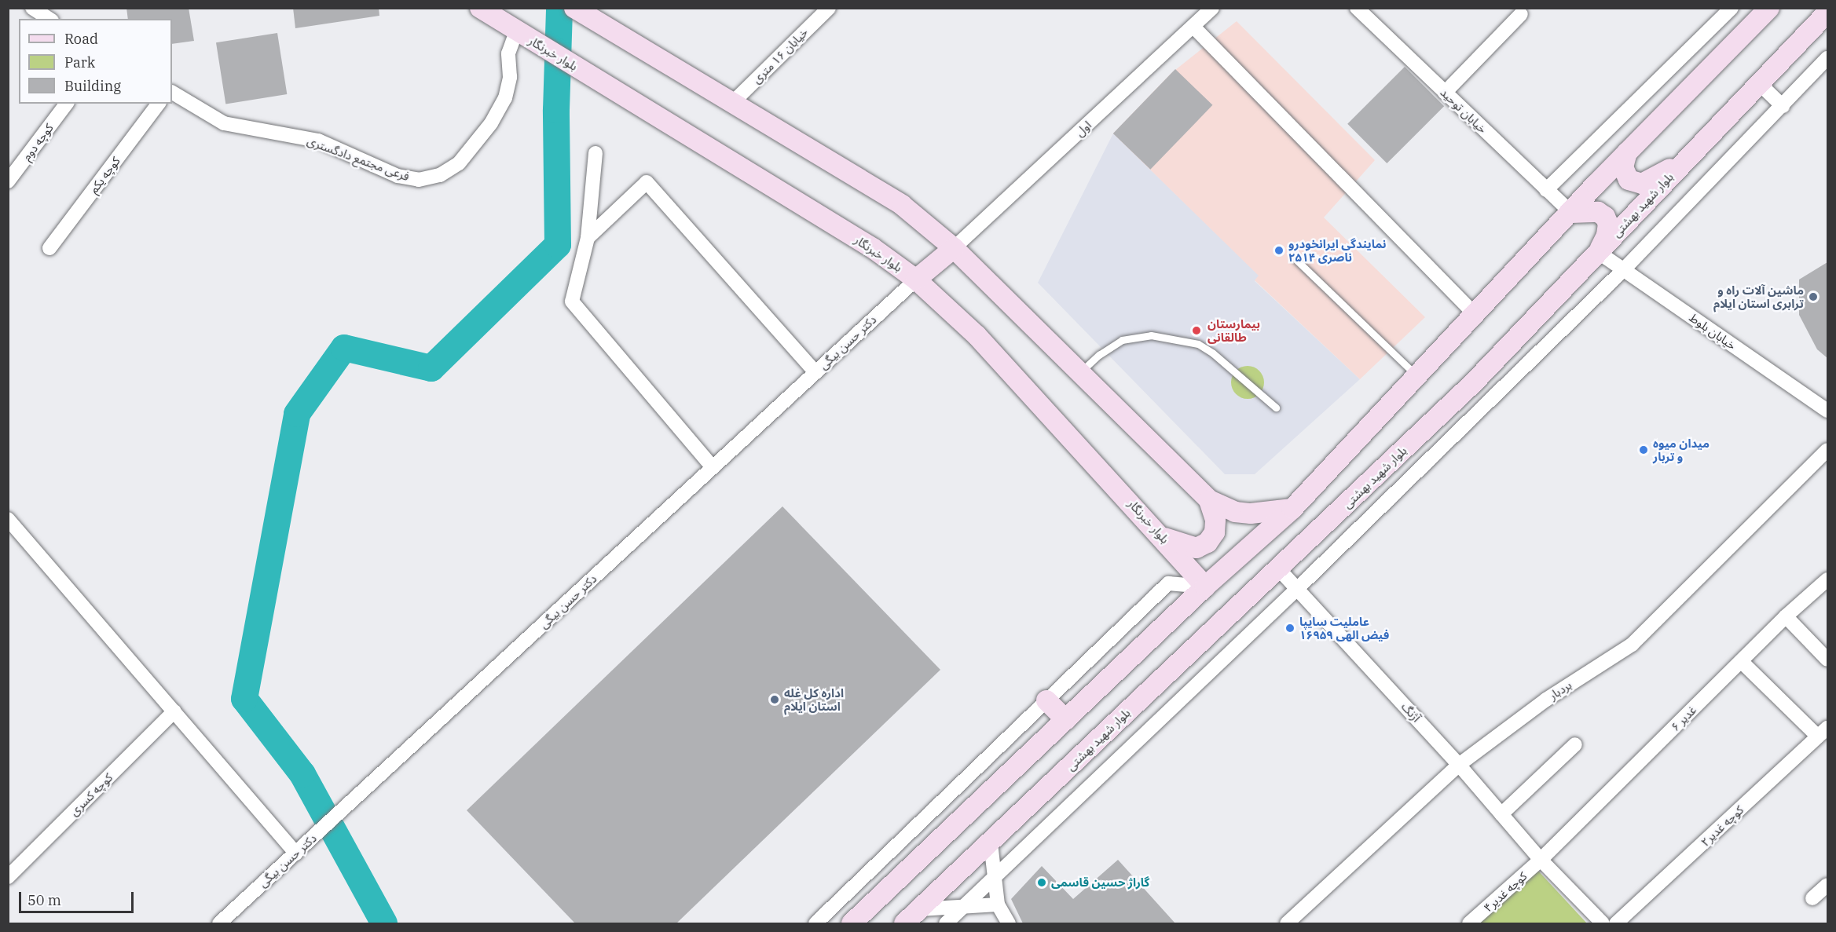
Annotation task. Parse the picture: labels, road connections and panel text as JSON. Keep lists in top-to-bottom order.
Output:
{
  "streets": {
    "main road": ["بلوار خبرنگار", "بلوار شهید بهشتی"],
    "street": [
      "خیابان ۱۶ متری",
      "خیابان توحید",
      "اول",
      "کوچه دوم",
      "فرعی مجتمع دادگستری",
      "کوچه یکم",
      "خیابان بلوط",
      "دکتر حسن بیگی",
      "بردبار",
      "آژنگ",
      "غدیر ۶",
      "کوچه کسری",
      "کوچه غدیر۲",
      "کوچه غدیر۴"
    ]
  },
  "crossings": [
    ["بلوار خبرنگار", "فرعی مجتمع دادگستری"],
    ["بلوار خبرنگار", "دکتر حسن بیگی"],
    ["بلوار شهید بهشتی", "خیابان بلوط"],
    ["بلوار شهید بهشتی", "آژنگ"],
    ["بردبار", "آژنگ"],
    ["آژنگ", "غدیر ۶"],
    ["آژنگ", "کوچه غدیر۴"],
    ["غدیر ۶", "کوچه غدیر۴"]
  ],
  "places": [
    "نمایندگی ایرانخودرو ناصری ۲۵۱۴",
    "ماشین آلات راه و ترابری استان ایلام",
    "بیمارستان طالقانی",
    "میدان میوه و تربار",
    "عاملیت سایپا ۱۶۹۵۹ فیض الهی",
    "اداره کل غله استان ایلام",
    "گاراژ حسین قاسمی"
  ],
  "legend": ["Road", "Park", "Building"],
  "scale_bar": "50 m"
}
